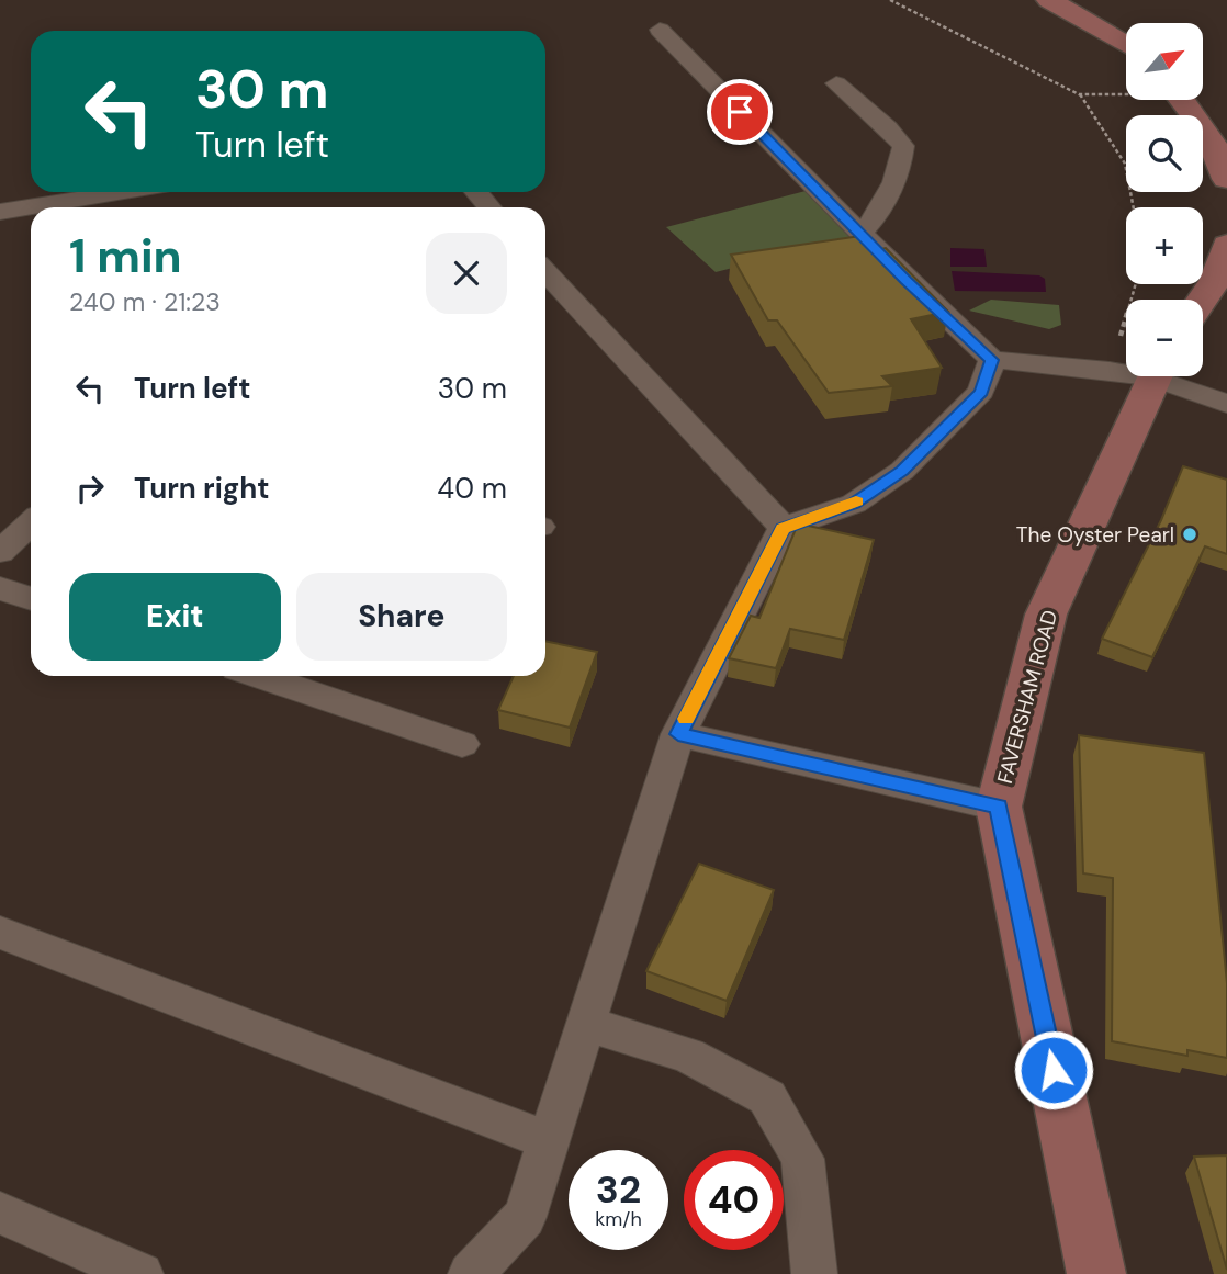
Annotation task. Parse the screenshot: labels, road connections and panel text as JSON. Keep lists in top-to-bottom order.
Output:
{
  "streets": {
    "street": ["FAVERSHAM ROAD"]
  },
  "places": ["The Oyster Pearl"],
  "north": "top right",
  "page": {
    "map_buttons": ["+", "−"],
    "turn": ["30 m", "Turn left"],
    "heading": ["1 min", "240 m · 21:23"],
    "list": [
      {
        "name": "Turn left",
        "value": "30 m"
      },
      {
        "name": "Turn right",
        "value": "40 m"
      }
    ],
    "buttons": ["Exit", "Share"],
    "speed": "32 km/h",
    "limit": "40"
  }
}
